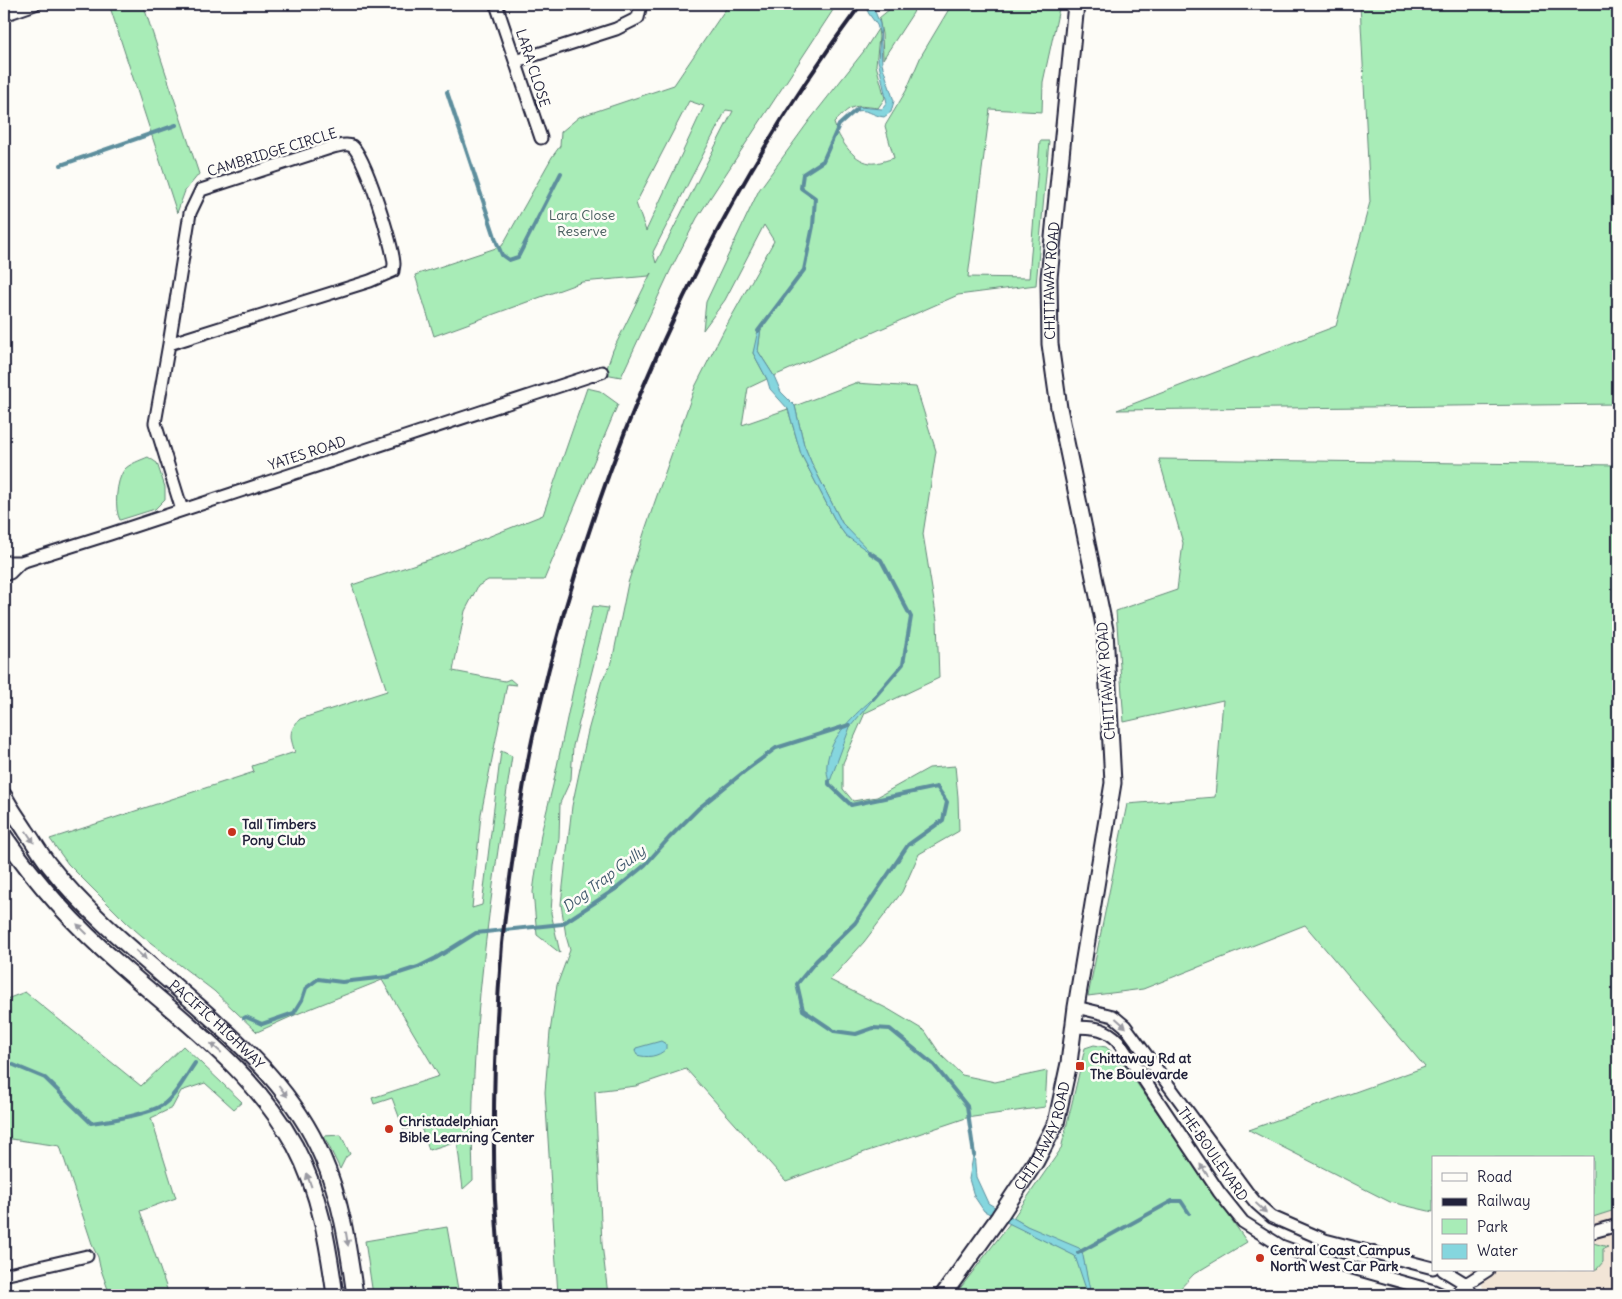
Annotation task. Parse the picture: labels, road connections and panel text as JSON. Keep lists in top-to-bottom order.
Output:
{
  "streets": {
    "main road": ["CHITTAWAY ROAD", "PACIFIC HIGHWAY"],
    "street": [
      "LARA CLOSE",
      "CAMBRIDGE CIRCLE",
      "YATES ROAD",
      "THE BOULEVARD"
    ]
  },
  "crossings": [
    ["CAMBRIDGE CIRCLE", "YATES ROAD"],
    ["CHITTAWAY ROAD", "THE BOULEVARD"]
  ],
  "water": ["Dog Trap Gully"],
  "parks": ["Lara Close Reserve"],
  "places": {
    "other": ["Tall Timbers Pony Club", "Christadelphian Bible Learning Center", "Central Coast Campus North West Car Park"],
    "transit": ["Chittaway Rd at The Boulevarde"]
  },
  "legend": [
    "Road",
    "Railway",
    "Park",
    "Water"
  ]
}
